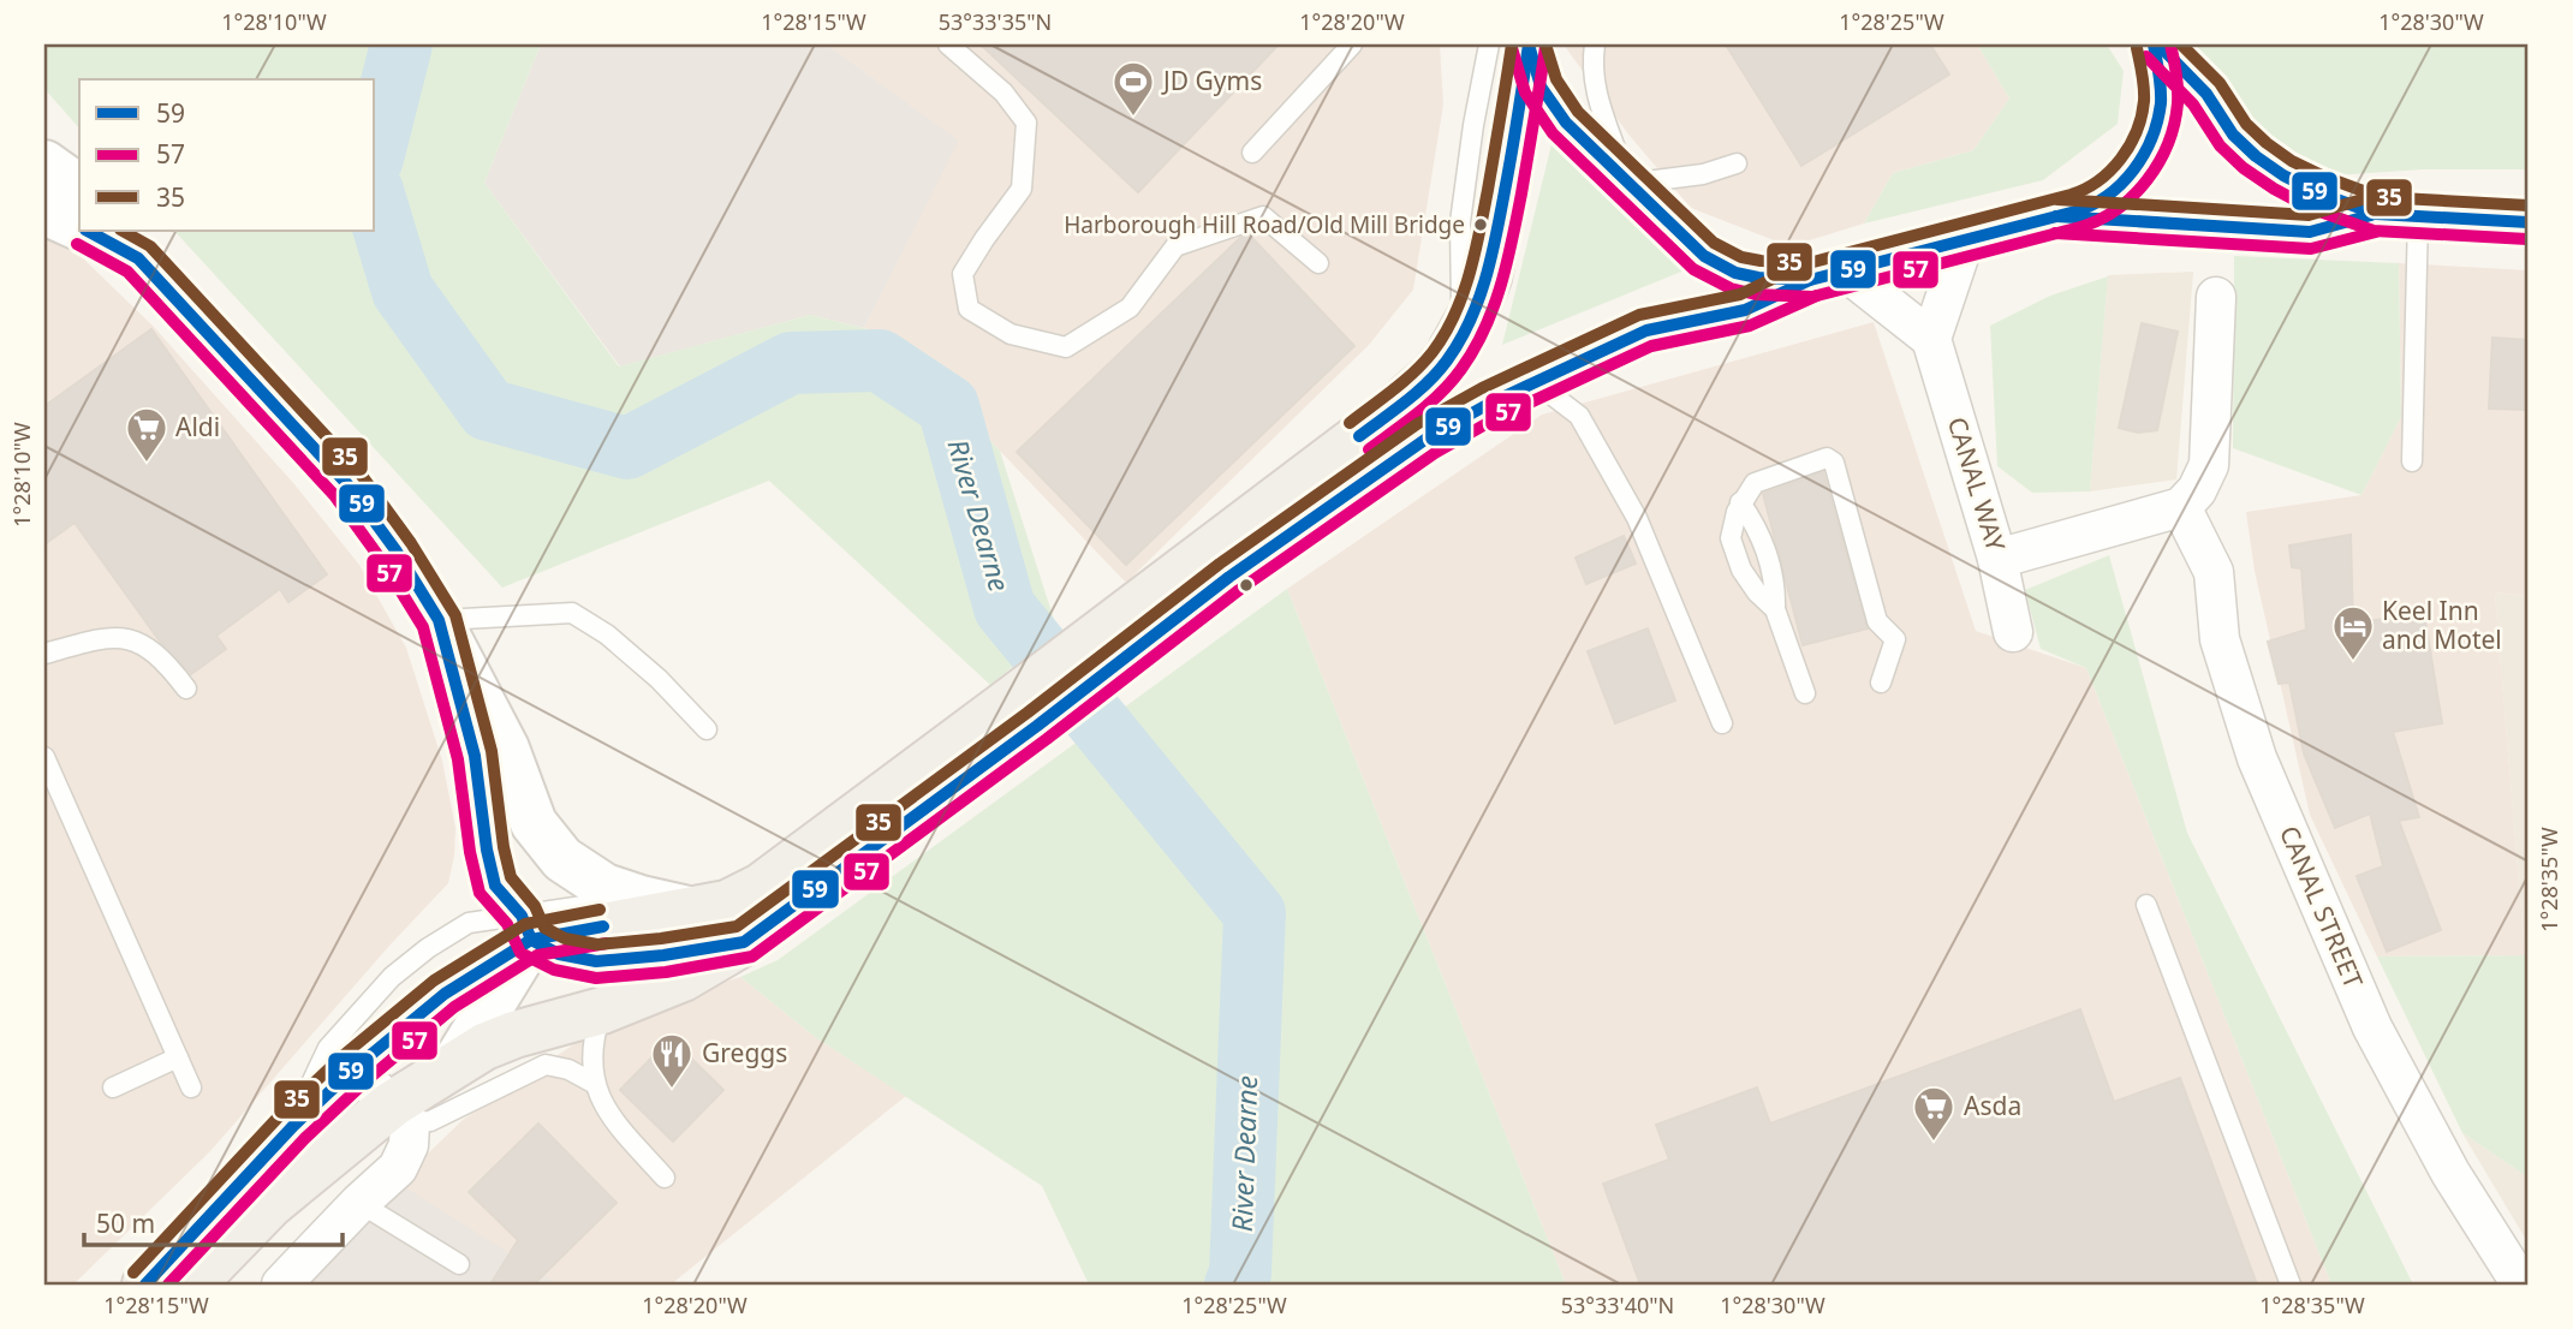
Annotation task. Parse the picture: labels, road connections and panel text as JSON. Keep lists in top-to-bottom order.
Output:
{
  "streets": {
    "street": ["CANAL WAY", "CANAL STREET"]
  },
  "water": ["River Dearne"],
  "places": {
    "sports": ["JD Gyms"],
    "other": ["Harborough Hill Road/Old Mill Bridge"],
    "supermarket": ["Aldi", "Asda"],
    "hotel": ["Keel Inn and Motel"],
    "restaurant": ["Greggs"]
  },
  "lines": ["transit line 59", "transit line 57", "transit line 35"],
  "legend": ["59", "57", "35"],
  "scale_bar": "50 m",
  "coordinates": [
    "1°28'10\"W",
    "1°28'15\"W",
    "53°33'35\"N",
    "1°28'20\"W",
    "1°28'25\"W",
    "1°28'30\"W",
    "1°28'35\"W",
    "53°33'40\"N"
  ]
}
